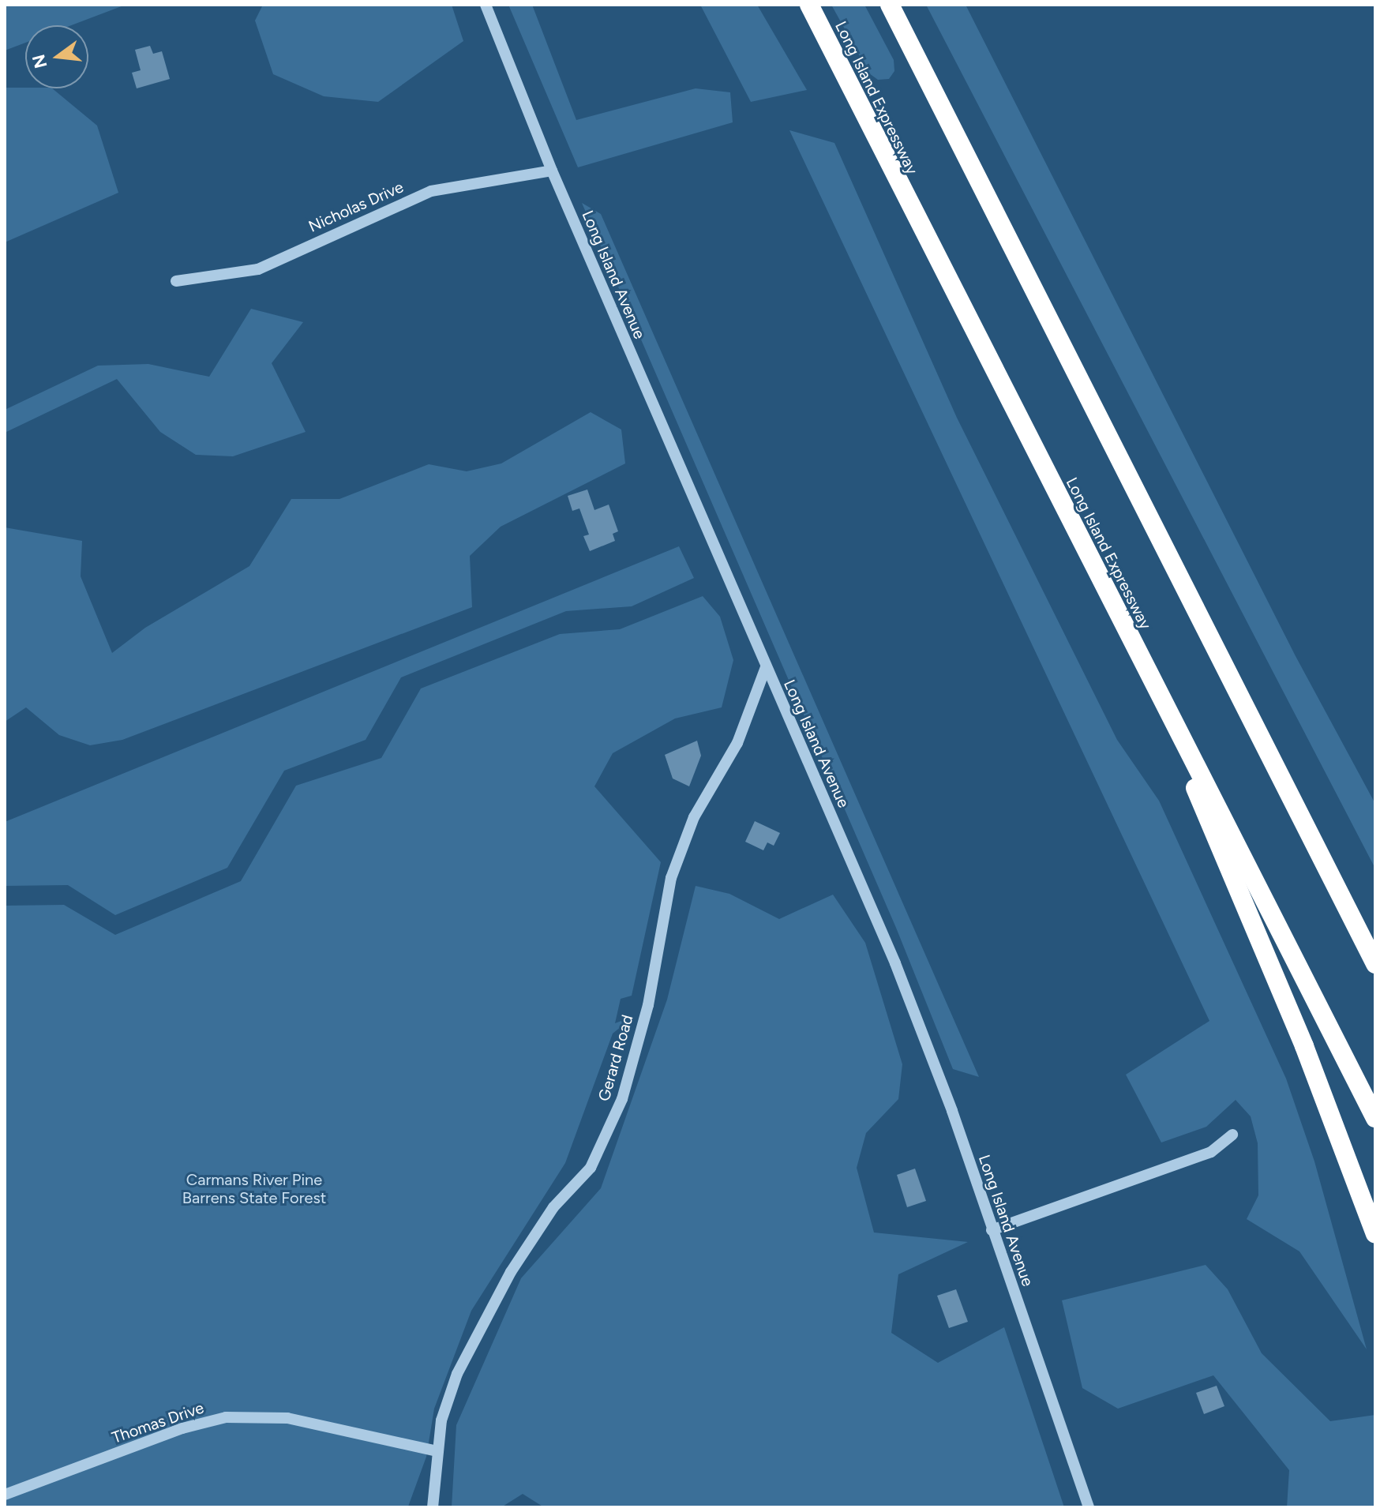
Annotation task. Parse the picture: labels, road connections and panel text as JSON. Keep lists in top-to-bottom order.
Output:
{
  "streets": {
    "highway": ["Long Island Expressway"],
    "street": [
      "Nicholas Drive",
      "Long Island Avenue",
      "Gerard Road",
      "Thomas Drive"
    ]
  },
  "crossings": [
    ["Nicholas Drive", "Long Island Avenue"],
    ["Long Island Avenue", "Gerard Road"],
    ["Gerard Road", "Thomas Drive"]
  ],
  "parks": ["Carmans River Pine Barrens State Forest"],
  "north": "left"
}
